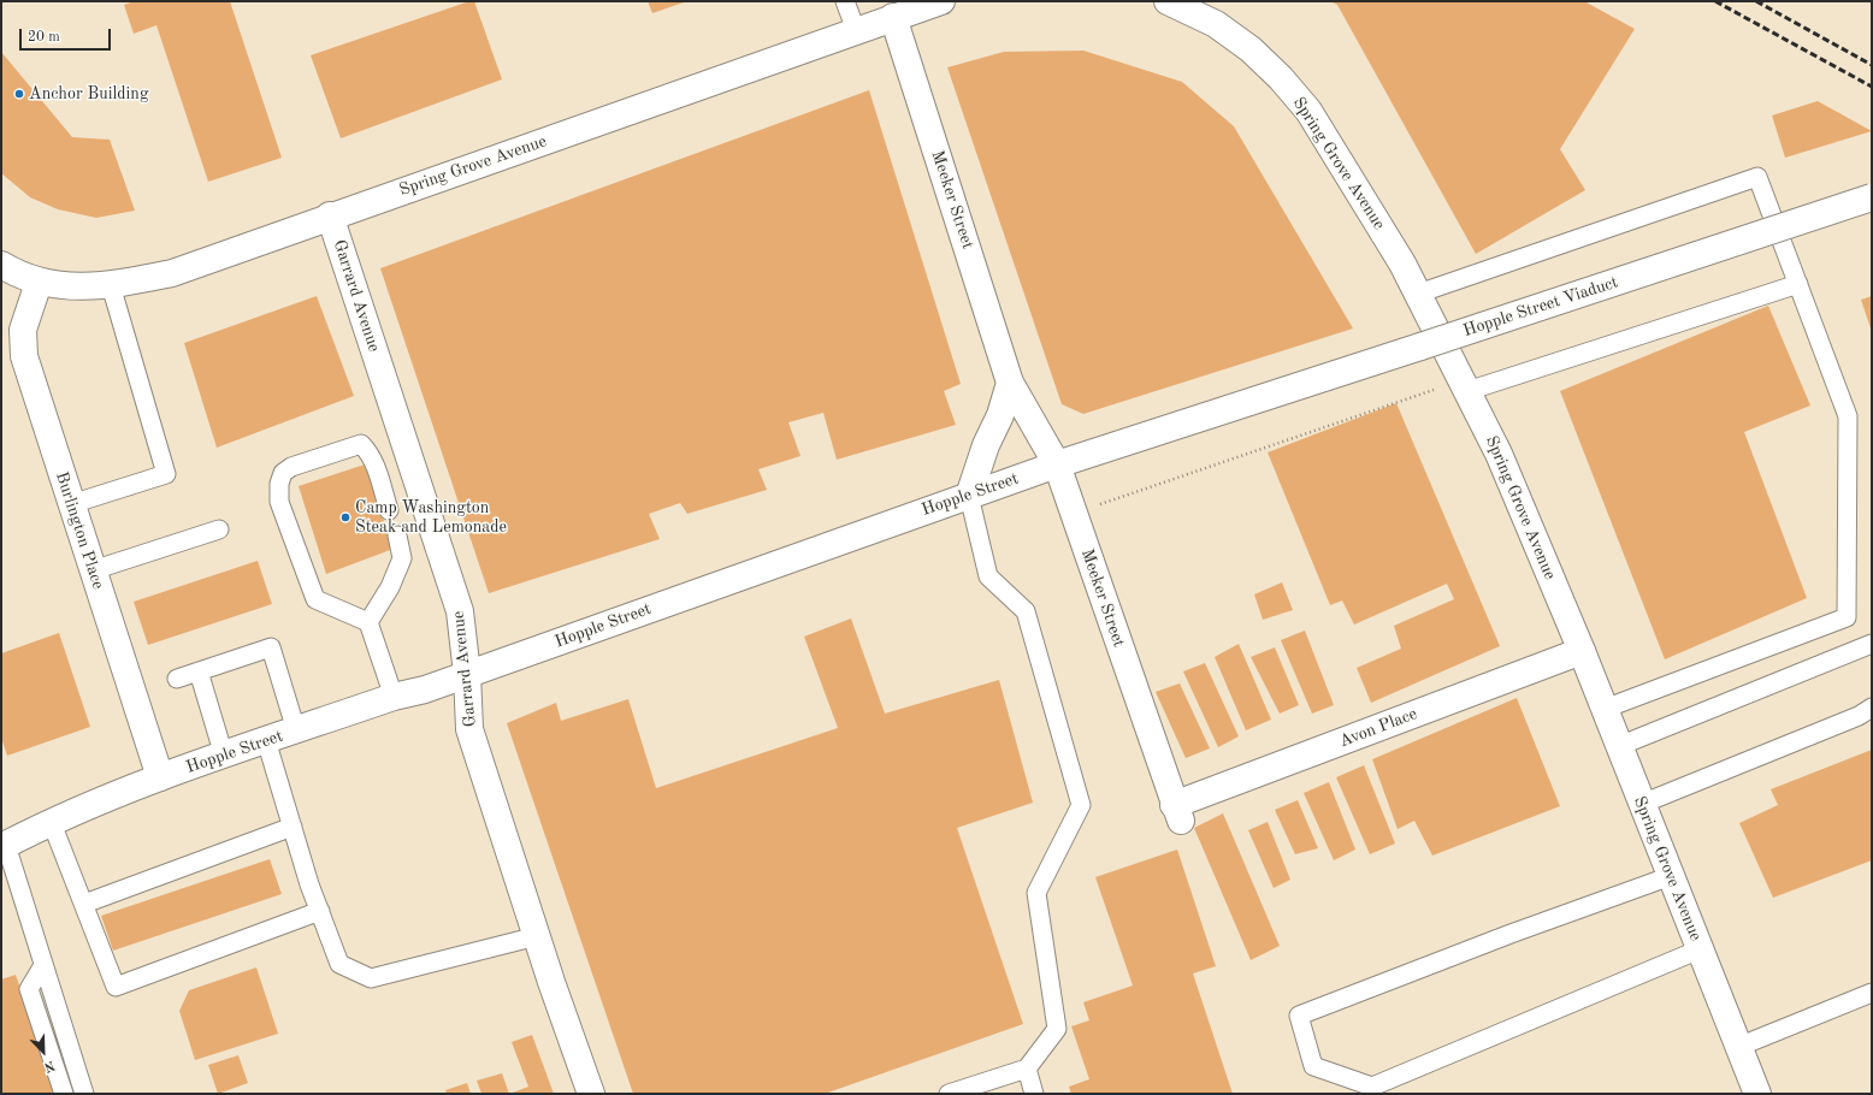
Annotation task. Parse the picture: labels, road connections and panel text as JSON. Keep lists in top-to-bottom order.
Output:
{
  "streets": {
    "main road": [
      "Spring Grove Avenue",
      "Meeker Street",
      "Garrard Avenue",
      "Hopple Street Viaduct",
      "Hopple Street",
      "Burlington Place",
      "Avon Place"
    ]
  },
  "crossings": [
    ["Spring Grove Avenue", "Meeker Street"],
    ["Spring Grove Avenue", "Garrard Avenue"],
    ["Spring Grove Avenue", "Burlington Place"],
    ["Spring Grove Avenue", "Avon Place"],
    ["Meeker Street", "Hopple Street"],
    ["Meeker Street", "Avon Place"],
    ["Garrard Avenue", "Hopple Street"],
    ["Hopple Street Viaduct", "Hopple Street"],
    ["Hopple Street", "Burlington Place"]
  ],
  "places": ["Anchor Building", "Camp Washington Steak and Lemonade"],
  "scale_bar": "20 m",
  "north": "bottom right"
}
